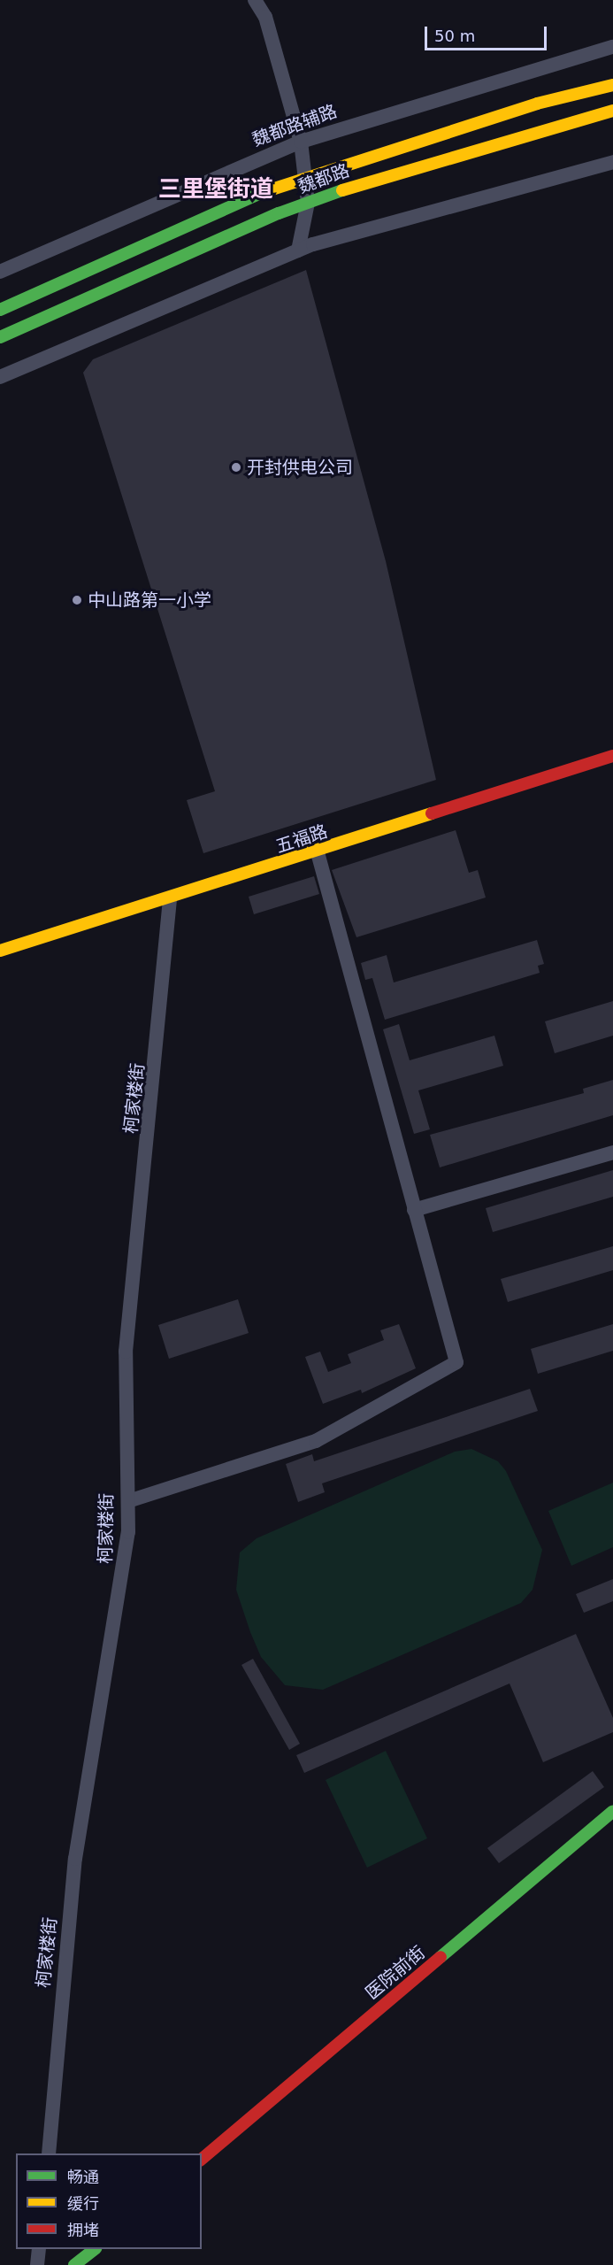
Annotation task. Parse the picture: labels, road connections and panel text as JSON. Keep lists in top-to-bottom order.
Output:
{
  "streets": {
    "main road": ["魏都路", "五福路", "医院前街"],
    "street": ["魏都路辅路", "柯家楼街"]
  },
  "crossings": [
    ["五福路", "柯家楼街"]
  ],
  "districts": ["三里堡街道"],
  "places": ["开封供电公司", "中山路第一小学"],
  "legend": ["畅通", "缓行", "拥堵"],
  "scale_bar": "50 m"
}
